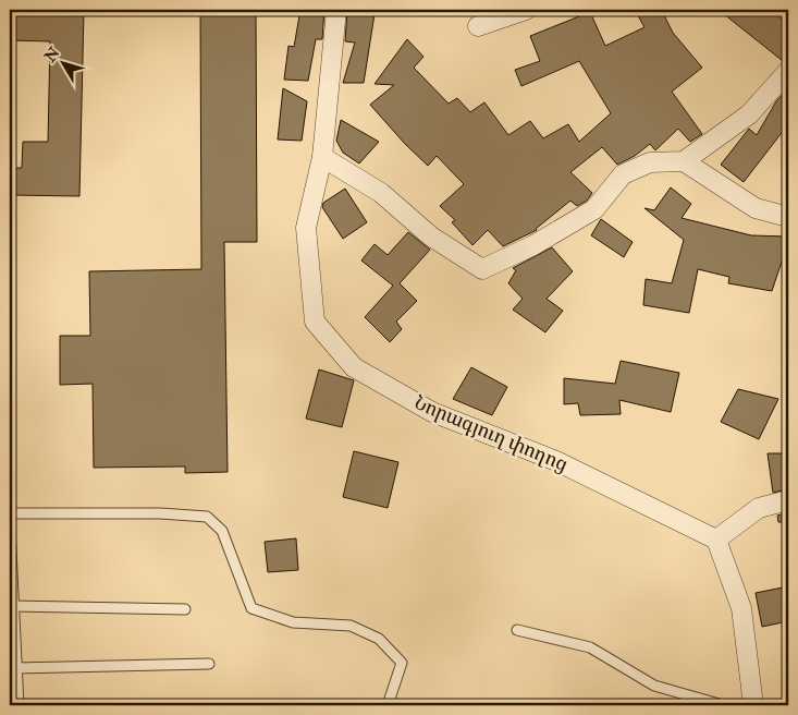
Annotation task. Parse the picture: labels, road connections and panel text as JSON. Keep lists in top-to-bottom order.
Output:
{
  "streets": {
    "street": ["Նորագյուղ փողոց"]
  },
  "north": "top left"
}
